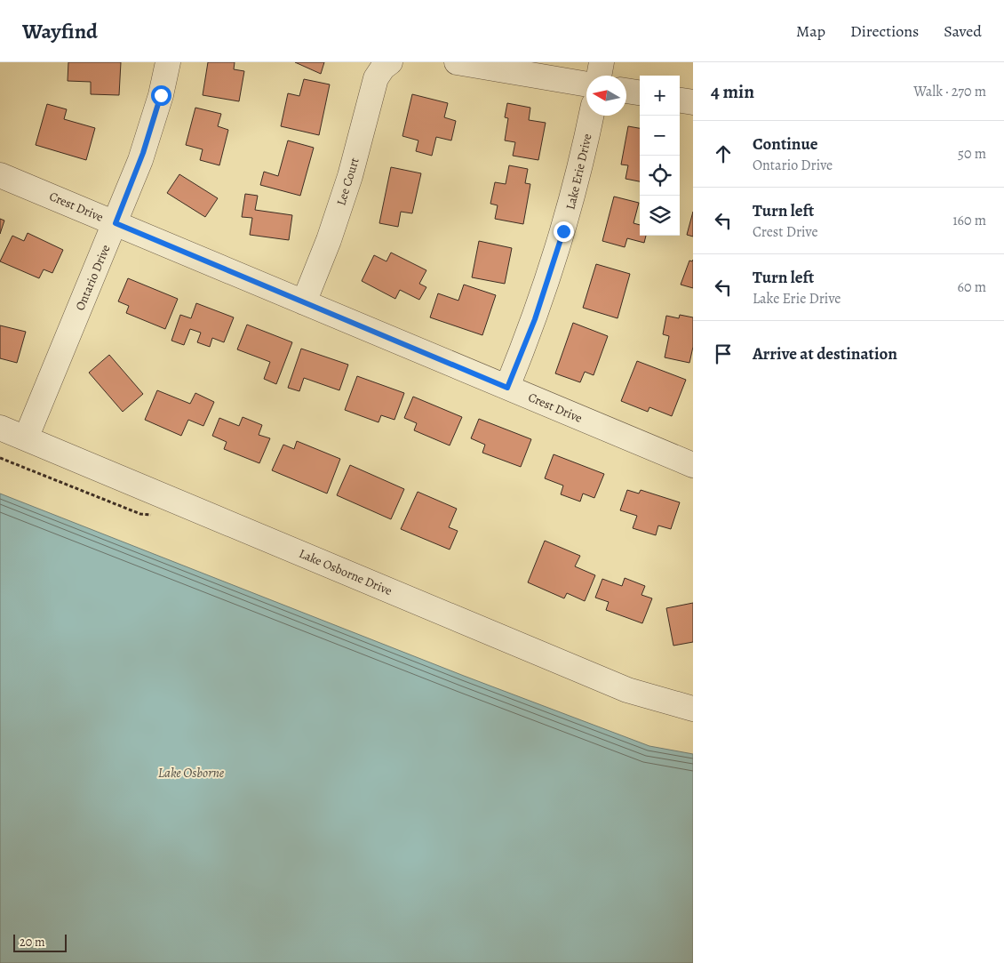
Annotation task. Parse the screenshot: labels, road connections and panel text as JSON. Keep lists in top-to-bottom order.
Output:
{
  "streets": {
    "street": [
      "Lake Erie Drive",
      "Lee Court",
      "Crest Drive",
      "Ontario Drive",
      "Lake Osborne Drive"
    ]
  },
  "crossings": [
    ["Lake Erie Drive", "Crest Drive"],
    ["Lee Court", "Crest Drive"],
    ["Crest Drive", "Ontario Drive"],
    ["Ontario Drive", "Lake Osborne Drive"]
  ],
  "water": ["Lake Osborne"],
  "scale_bar": "20 m",
  "north": "left",
  "page": {
    "header": "Wayfind",
    "nav": ["Map", "Directions", "Saved"],
    "heading": ["4 min", "Walk · 270 m"],
    "map_buttons": ["+", "−"],
    "list": [
      ["Continue", "Ontario Drive", "50 m"],
      ["Turn left", "Crest Drive", "160 m"],
      ["Turn left", "Lake Erie Drive", "60 m"],
      "Arrive at destination"
    ],
    "scale": "20 m"
  }
}
